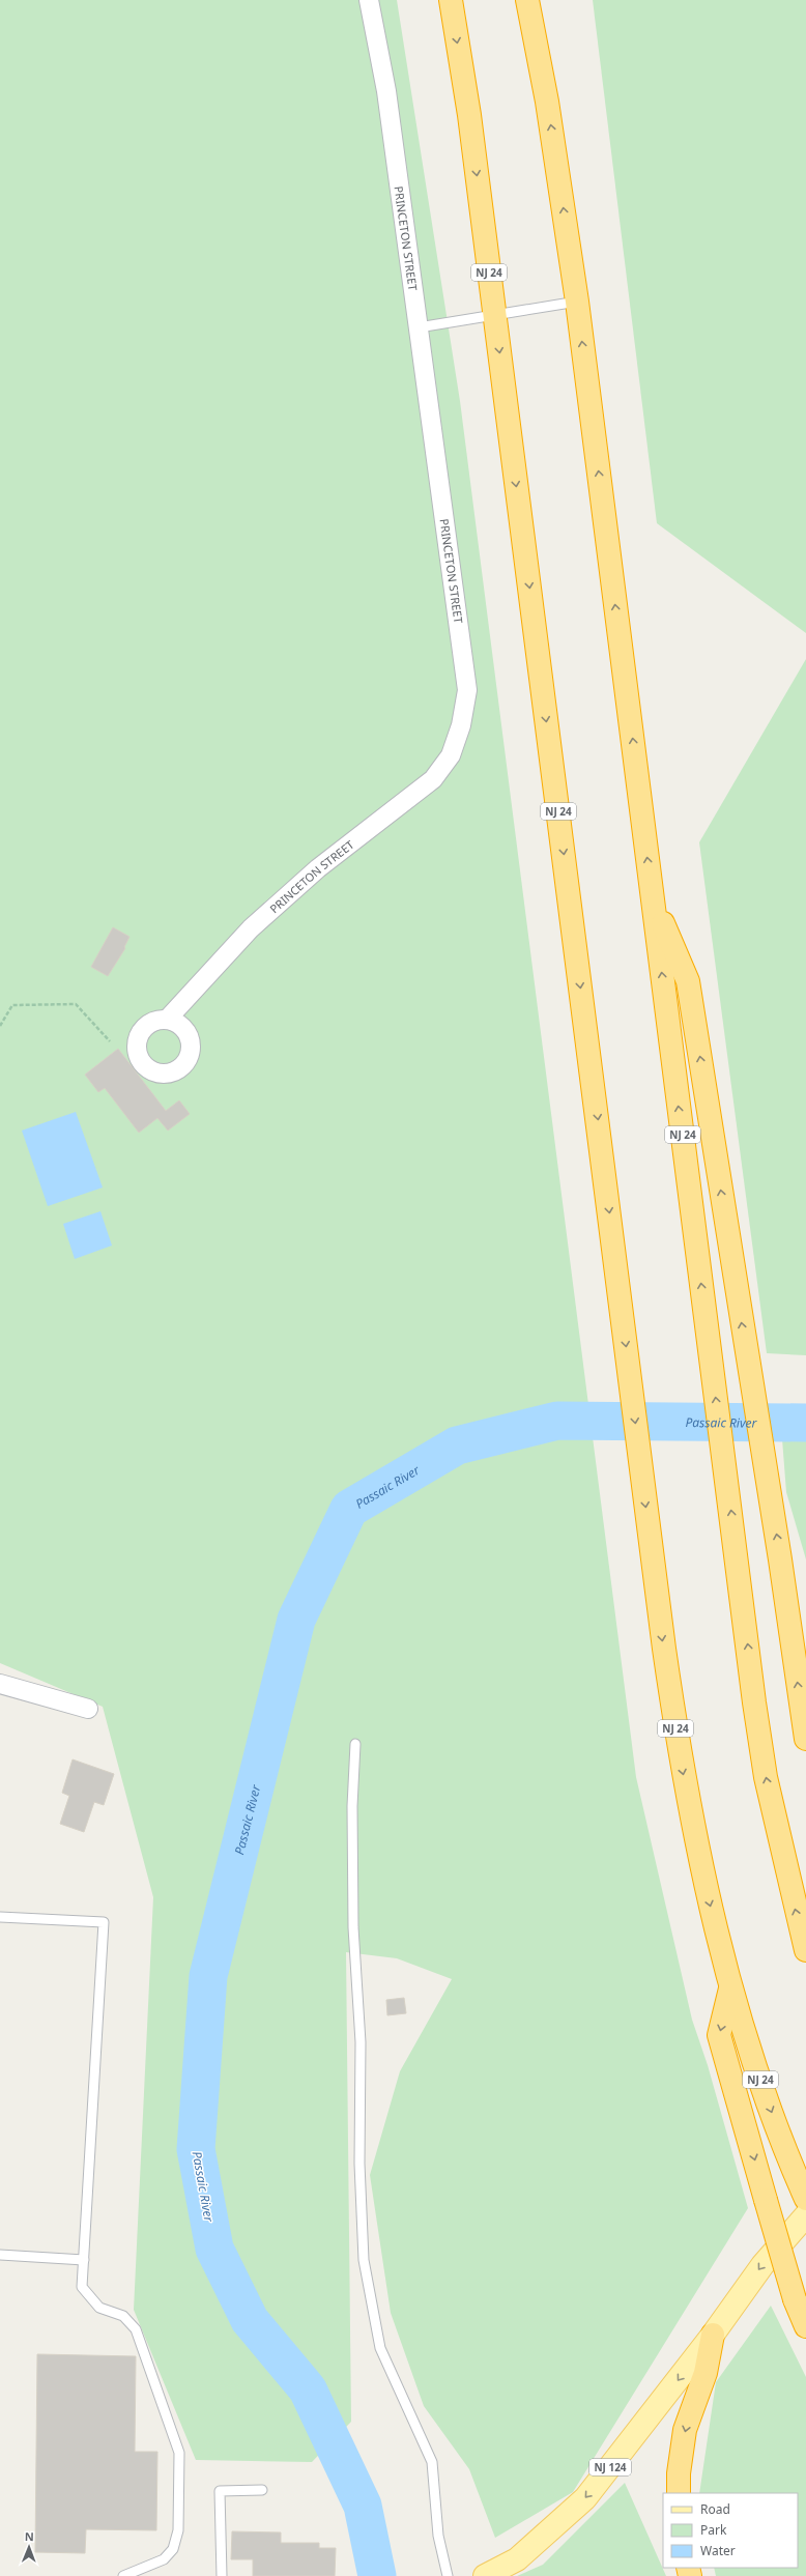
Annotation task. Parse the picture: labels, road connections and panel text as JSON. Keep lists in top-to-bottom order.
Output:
{
  "streets": {
    "highway": ["NJ 24"],
    "main road": ["NJ 124"],
    "street": ["PRINCETON STREET"]
  },
  "water": ["Passaic River"],
  "legend": ["Road", "Park", "Water"],
  "north": "top"
}
